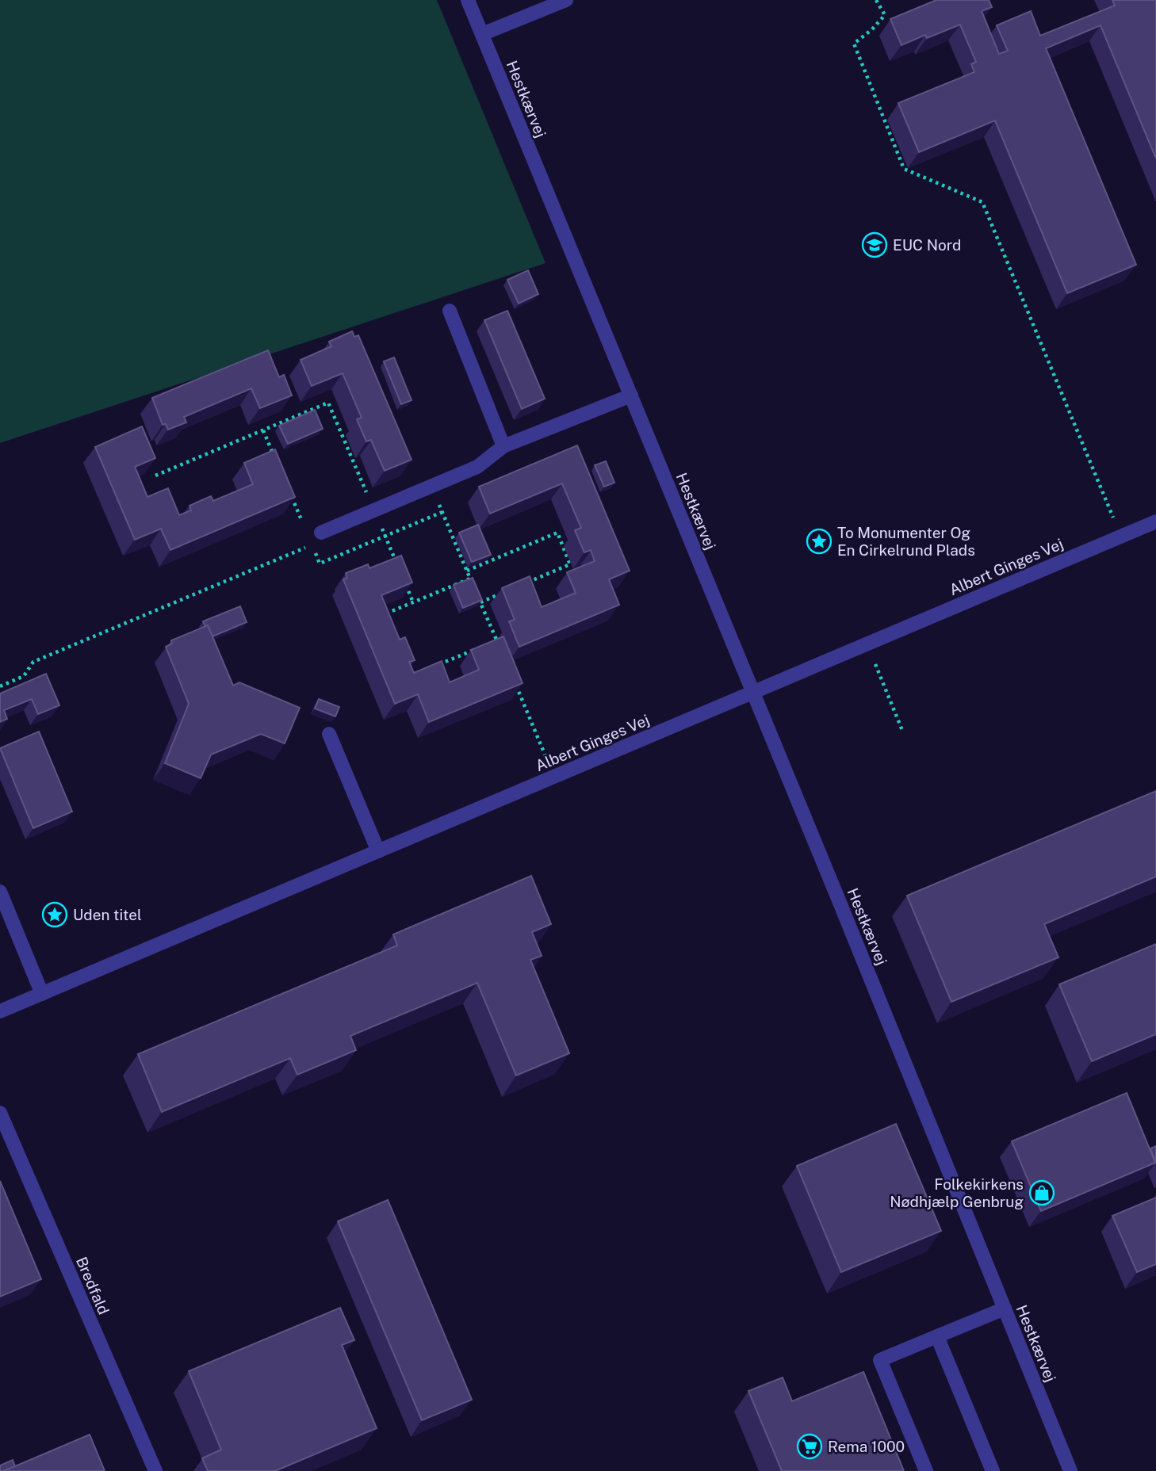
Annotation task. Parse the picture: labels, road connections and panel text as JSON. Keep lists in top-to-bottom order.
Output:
{
  "streets": {
    "street": ["Hestkærvej", "Albert Ginges Vej", "Bredfald"]
  },
  "crossings": [
    ["Hestkærvej", "Albert Ginges Vej"]
  ],
  "places": {
    "school or university": ["EUC Nord"],
    "place": ["To Monumenter Og En Cirkelrund Plads", "Uden titel"],
    "shop": ["Folkekirkens Nødhjælp Genbrug"],
    "supermarket": ["Rema 1000"]
  }
}
